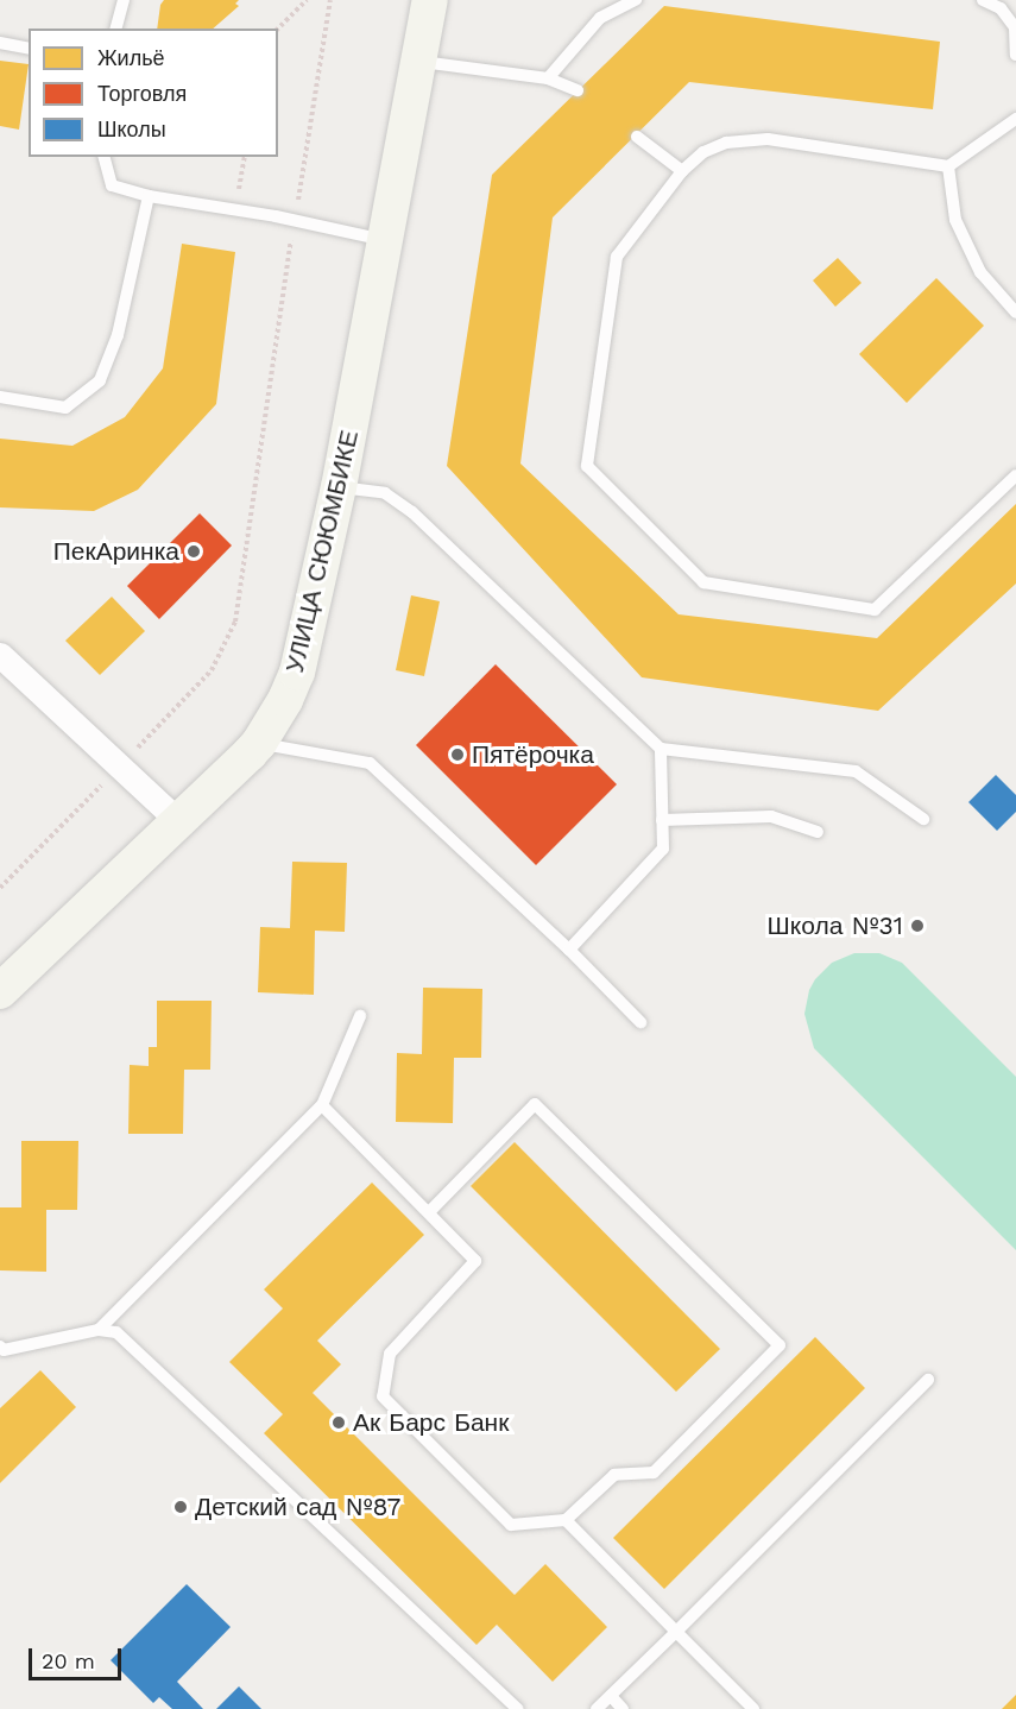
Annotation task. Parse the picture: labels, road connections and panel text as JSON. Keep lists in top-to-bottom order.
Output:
{
  "streets": {
    "street": ["УЛИЦА СЮЮМБИКЕ"]
  },
  "places": [
    "ПекАринка",
    "Пятёрочка",
    "Школа №31",
    "Ак Барс Банк",
    "Детский сад №87"
  ],
  "legend": ["Жильё", "Торговля", "Школы"],
  "scale_bar": "20 m"
}
